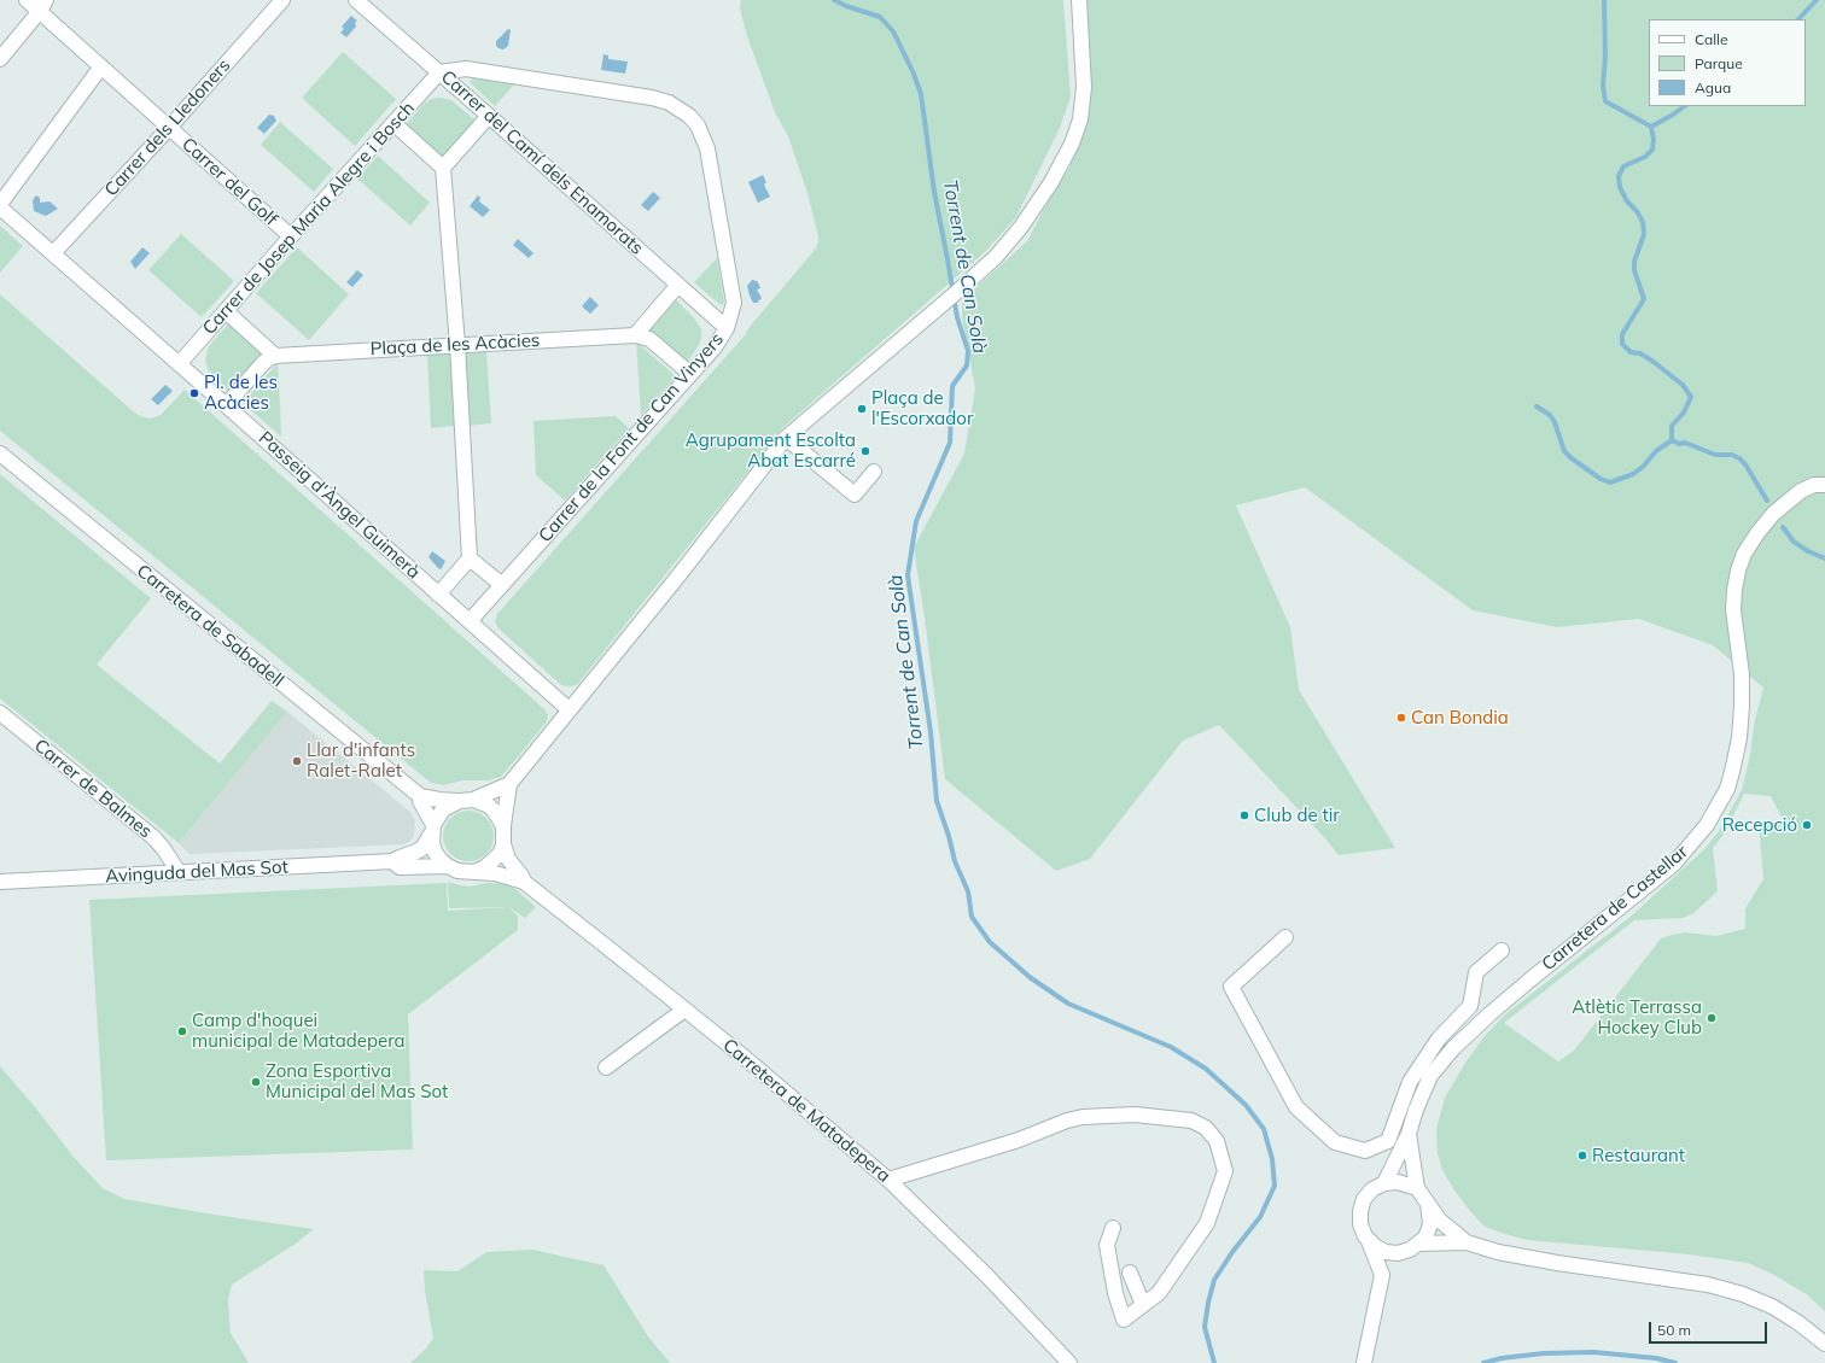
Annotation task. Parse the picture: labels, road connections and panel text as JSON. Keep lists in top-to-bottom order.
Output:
{
  "streets": {
    "street": [
      "Carrer dels Lledoners",
      "Carrer del Camí dels Enamorats",
      "Carrer del Golf",
      "Carrer de Josep Maria Alegre i Bosch",
      "Plaça de les Acàcies",
      "Carrer de la Font de Can Vinyers",
      "Passeig d'Àngel Guimerà",
      "Carretera de Sabadell",
      "Carrer de Balmes",
      "Avinguda del Mas Sot",
      "Carretera de Castellar",
      "Carretera de Matadepera"
    ]
  },
  "crossings": [
    ["Carrer dels Lledoners", "Carrer del Golf"],
    ["Carrer dels Lledoners", "Passeig d'Àngel Guimerà"],
    ["Carrer del Camí dels Enamorats", "Carrer de Josep Maria Alegre i Bosch"],
    ["Carrer del Camí dels Enamorats", "Carrer de la Font de Can Vinyers"],
    ["Carrer del Golf", "Carrer de Josep Maria Alegre i Bosch"],
    ["Carrer de Josep Maria Alegre i Bosch", "Carrer de la Font de Can Vinyers"],
    ["Carrer de Josep Maria Alegre i Bosch", "Passeig d'Àngel Guimerà"],
    ["Plaça de les Acàcies", "Carrer de la Font de Can Vinyers"],
    ["Carrer de la Font de Can Vinyers", "Passeig d'Àngel Guimerà"],
    ["Carretera de Sabadell", "Avinguda del Mas Sot"],
    ["Carrer de Balmes", "Avinguda del Mas Sot"]
  ],
  "water": ["Torrent de Can Solà"],
  "places": [
    "Pl. de les Acàcies",
    "Plaça de l'Escorxador",
    "Agrupament Escolta Abat Escarré",
    "Can Bondia",
    "Llar d'infants Ralet-Ralet",
    "Club de tir",
    "Recepció",
    "Atlètic Terrassa Hockey Club",
    "Camp d'hoquei municipal de Matadepera",
    "Zona Esportiva Municipal del Mas Sot",
    "Restaurant"
  ],
  "legend": ["Calle", "Parque", "Agua"],
  "scale_bar": "50 m"
}
